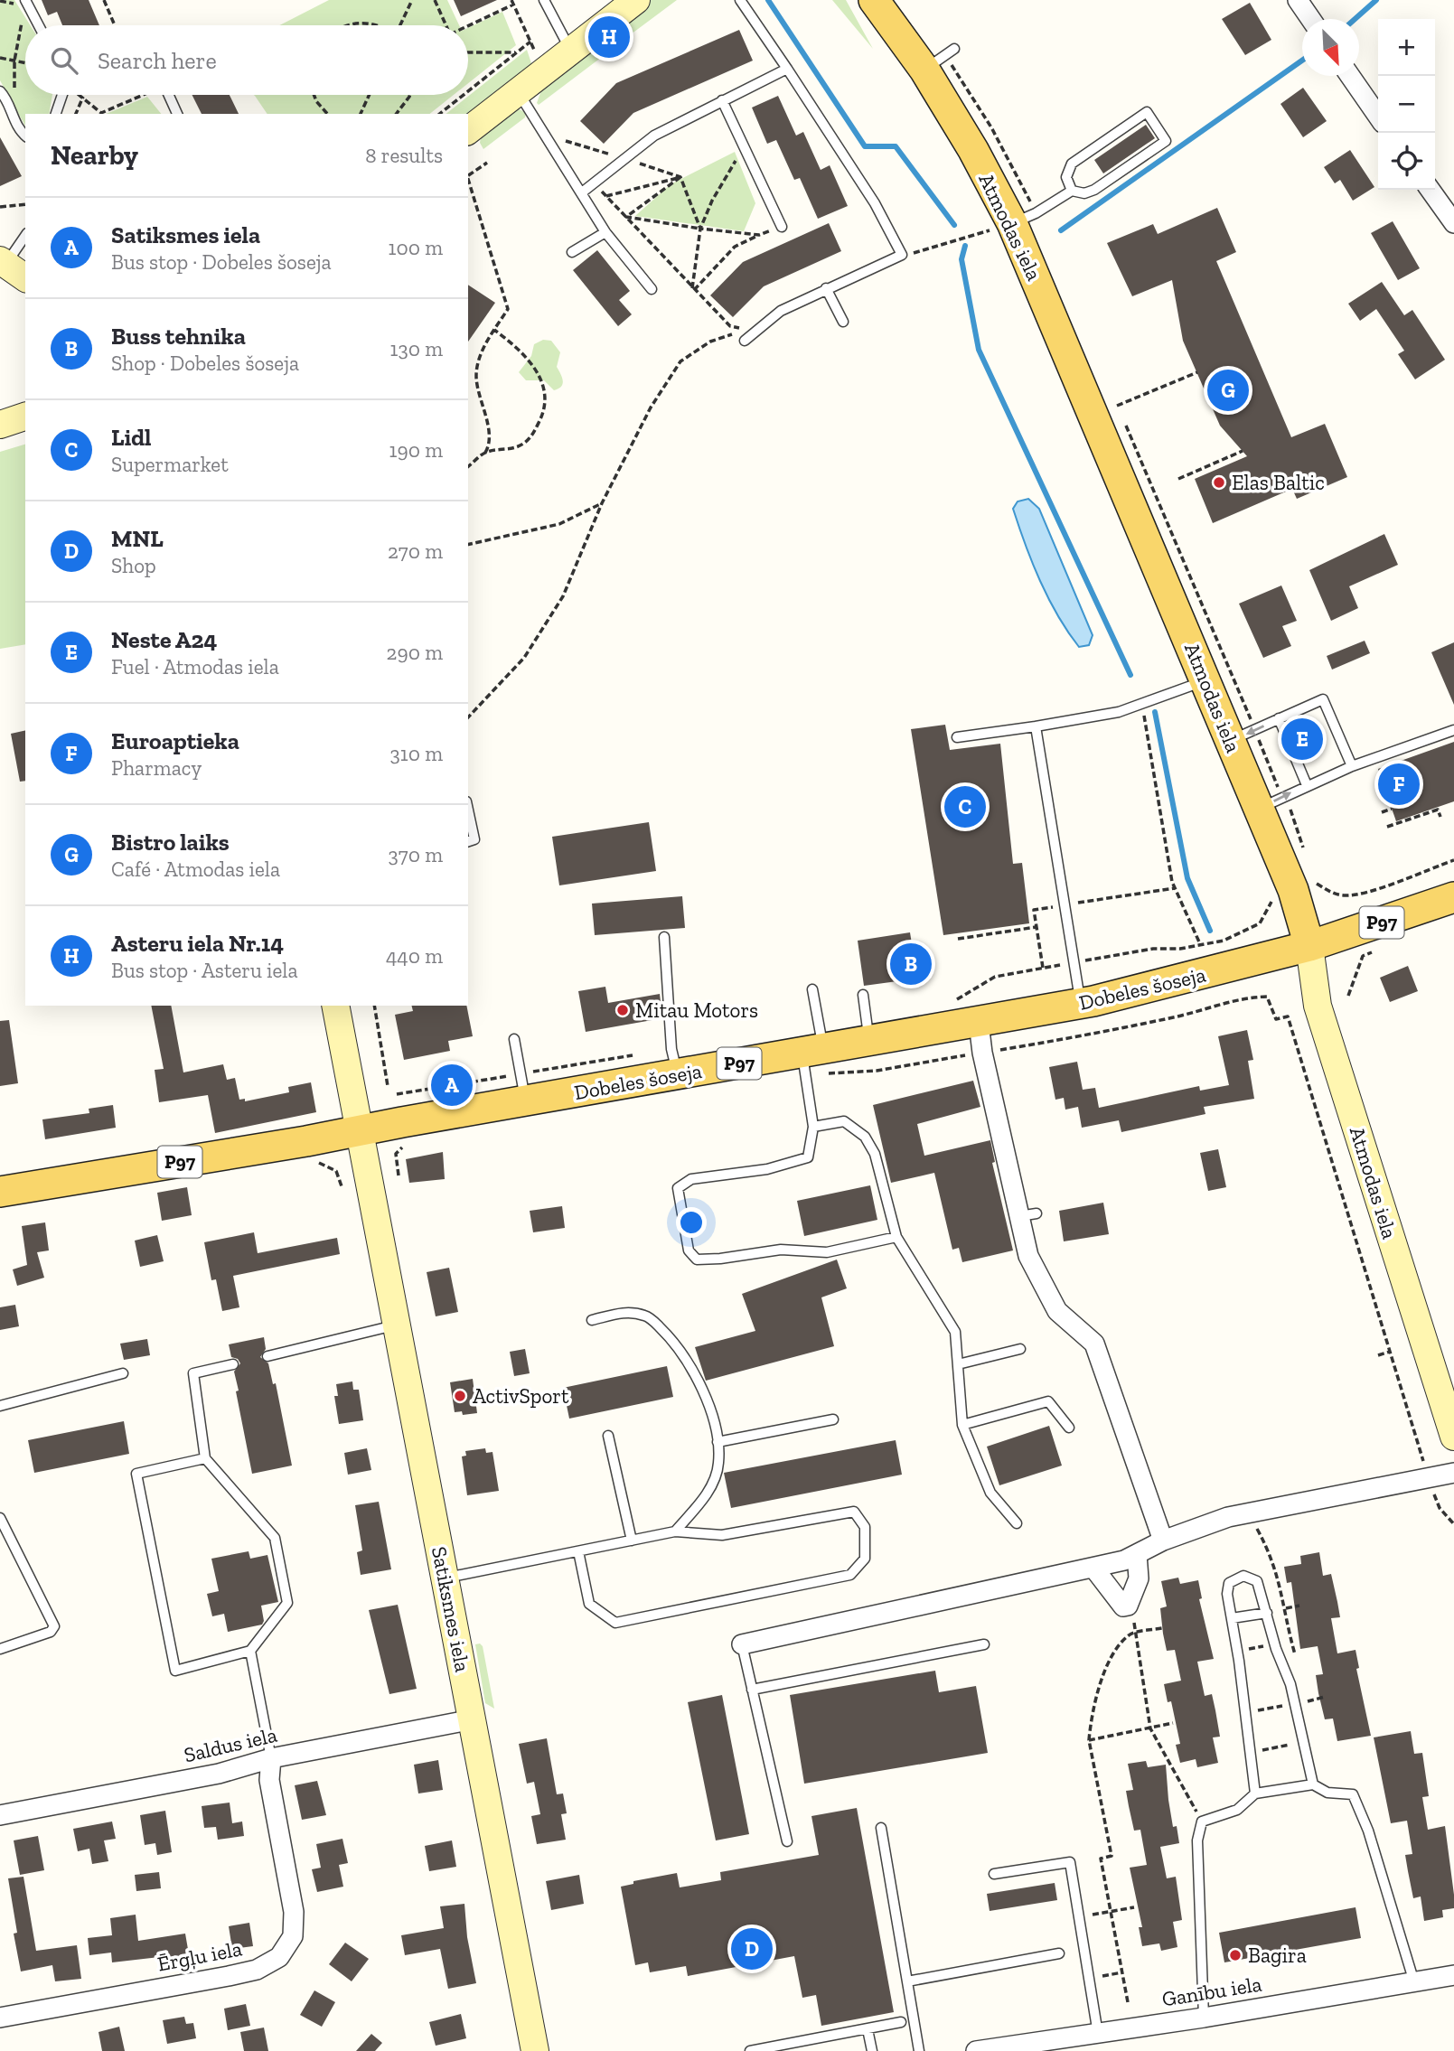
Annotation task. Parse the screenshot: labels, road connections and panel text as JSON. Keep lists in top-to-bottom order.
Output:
{
  "streets": {
    "main road": ["Atmodas iela", "P97", "Dobeles šoseja"],
    "street": [
      "Satiksmes iela",
      "Saldus iela",
      "Ērgļu iela",
      "Ganību iela"
    ]
  },
  "crossings": [
    ["Atmodas iela", "Dobeles šoseja"],
    ["Dobeles šoseja", "Satiksmes iela"],
    ["Satiksmes iela", "Saldus iela"],
    ["Saldus iela", "Ērgļu iela"]
  ],
  "places": [
    "Elas Baltic",
    "Mitau Motors",
    "ActivSport",
    "Bagira"
  ],
  "north": "bottom right",
  "page": {
    "pins": [
      "H",
      "G",
      "E",
      "F",
      "C",
      "B",
      "A",
      "D"
    ],
    "map_buttons": ["+", "−"],
    "search": "Search here",
    "heading": ["Nearby", "8 results"],
    "list": [
      {
        "mark": "A",
        "name": "Satiksmes iela",
        "note": "Bus stop · Dobeles šoseja",
        "value": "100 m"
      },
      {
        "mark": "B",
        "name": "Buss tehnika",
        "note": "Shop · Dobeles šoseja",
        "value": "130 m"
      },
      {
        "mark": "C",
        "name": "Lidl",
        "note": "Supermarket",
        "value": "190 m"
      },
      {
        "mark": "D",
        "name": "MNL",
        "note": "Shop",
        "value": "270 m"
      },
      {
        "mark": "E",
        "name": "Neste A24",
        "note": "Fuel · Atmodas iela",
        "value": "290 m"
      },
      {
        "mark": "F",
        "name": "Euroaptieka",
        "note": "Pharmacy",
        "value": "310 m"
      },
      {
        "mark": "G",
        "name": "Bistro laiks",
        "note": "Café · Atmodas iela",
        "value": "370 m"
      },
      {
        "mark": "H",
        "name": "Asteru iela Nr.14",
        "note": "Bus stop · Asteru iela",
        "value": "440 m"
      }
    ]
  }
}
